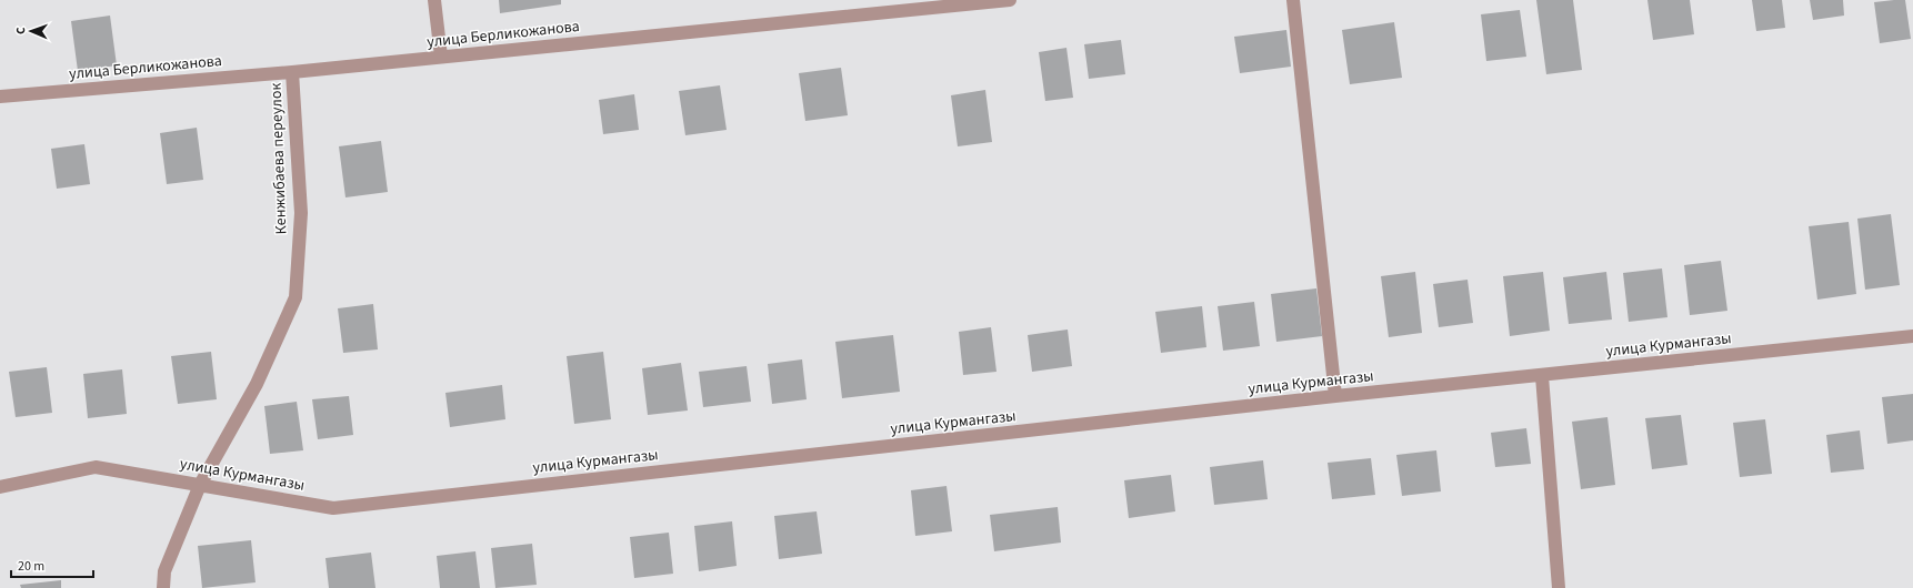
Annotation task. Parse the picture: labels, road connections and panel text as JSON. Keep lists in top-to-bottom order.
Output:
{
  "streets": {
    "street": ["улица Берликожанова", "Кенжибаева переулок", "улица Курмангазы"]
  },
  "crossings": [
    ["улица Берликожанова", "Кенжибаева переулок"],
    ["Кенжибаева переулок", "улица Курмангазы"]
  ],
  "scale_bar": "20 m",
  "north": "left"
}
